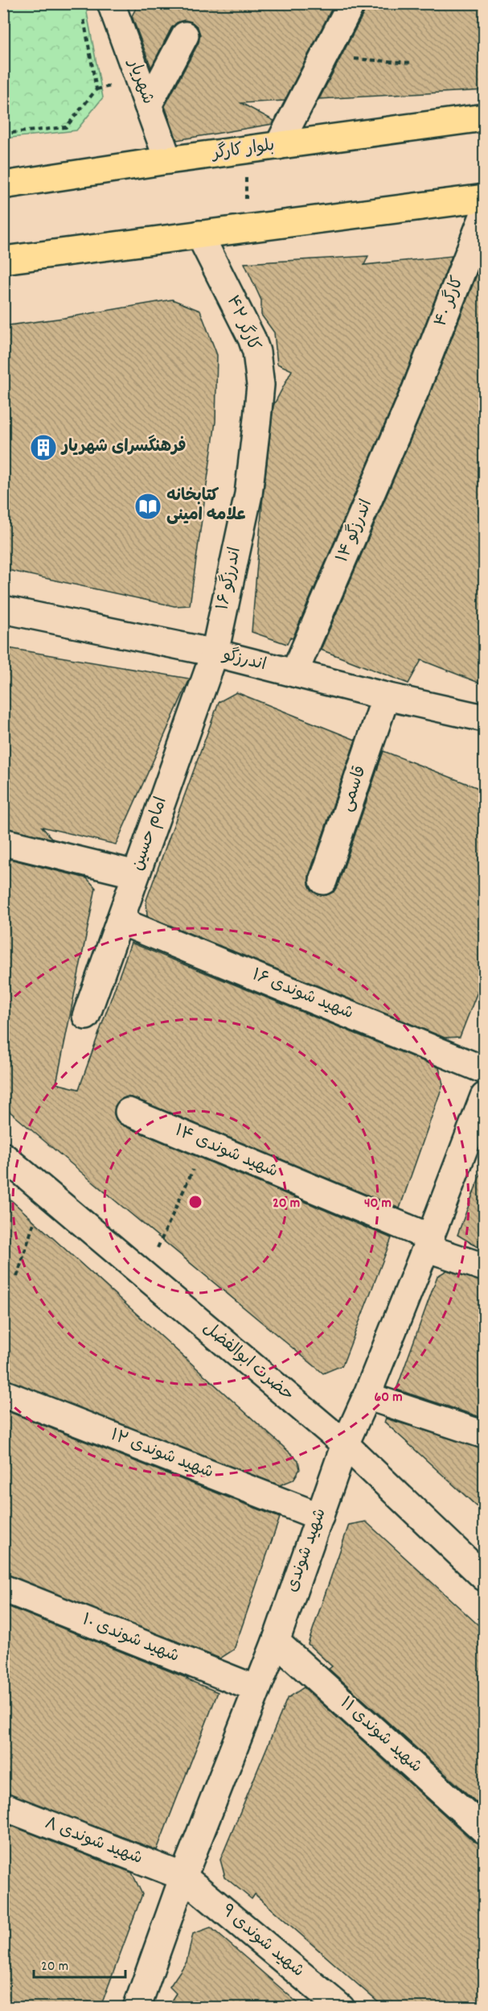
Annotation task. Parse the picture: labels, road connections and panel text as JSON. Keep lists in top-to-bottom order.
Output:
{
  "streets": {
    "main road": ["بلوار کارگر"],
    "street": [
      "شهریار",
      "کارگر ۴۰",
      "کارگر ۴۲",
      "اندرزگو ۱۴",
      "اندرزگو ۱۶",
      "اندرزگو",
      "قاسمی",
      "امام حسین",
      "شهید شوندی ۱۶",
      "شهید شوندی ۱۴",
      "حضرت ابوالفضل",
      "شهید شوندی ۱۲",
      "شهید شوندی",
      "شهید شوندی ۱۰",
      "شهید شوندی ۱۱",
      "شهید شوندی ۸",
      "شهید شوندی ۹"
    ]
  },
  "crossings": [
    ["شهریار", "بلوار کارگر"],
    ["کارگر ۴۰", "اندرزگو ۱۴"],
    ["کارگر ۴۲", "اندرزگو ۱۶"],
    ["اندرزگو ۱۴", "اندرزگو"],
    ["اندرزگو ۱۶", "اندرزگو"],
    ["اندرزگو ۱۶", "امام حسین"],
    ["اندرزگو", "قاسمی"],
    ["اندرزگو", "امام حسین"],
    ["امام حسین", "شهید شوندی ۱۶"],
    ["شهید شوندی ۱۴", "شهید شوندی"],
    ["حضرت ابوالفضل", "شهید شوندی"],
    ["شهید شوندی ۱۲", "شهید شوندی"],
    ["شهید شوندی", "شهید شوندی ۱۰"],
    ["شهید شوندی", "شهید شوندی ۱۱"],
    ["شهید شوندی", "شهید شوندی ۸"],
    ["شهید شوندی", "شهید شوندی ۹"],
    ["شهید شوندی ۸", "شهید شوندی ۹"]
  ],
  "places": {
    "building": ["فرهنگسرای شهریار"],
    "library": ["کتابخانه علامه امینی"]
  },
  "scale_bar": "20 m",
  "rings": ["20 m", "40 m", "60 m"]
}
